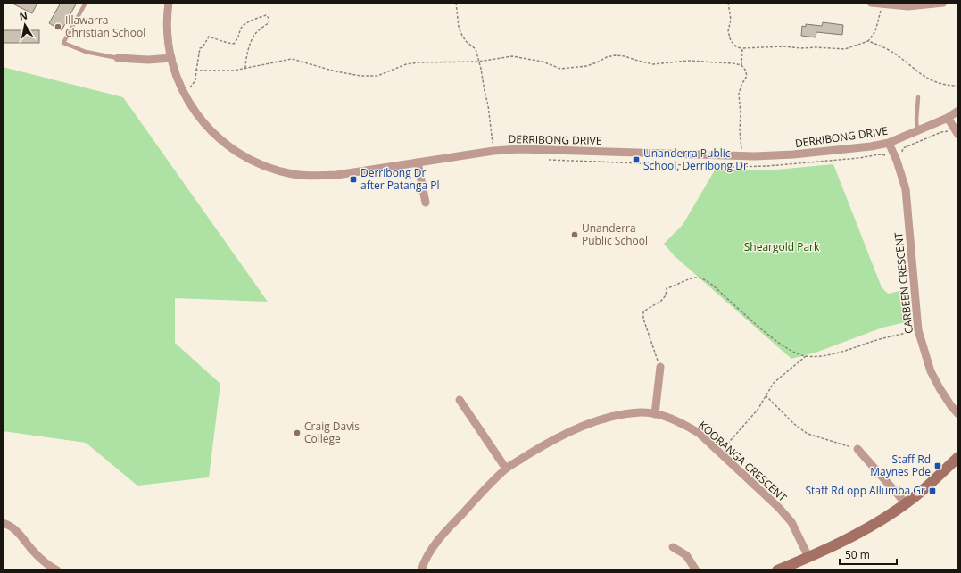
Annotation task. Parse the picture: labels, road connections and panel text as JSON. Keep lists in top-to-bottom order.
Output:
{
  "streets": {
    "street": ["DERRIBONG DRIVE", "CARBEEN CRESCENT", "KOORANGA CRESCENT"]
  },
  "crossings": [
    ["DERRIBONG DRIVE", "CARBEEN CRESCENT"]
  ],
  "parks": ["Sheargold Park"],
  "places": {
    "other": ["Illawarra Christian School", "Unanderra Public School", "Craig Davis College"],
    "transit": [
      "Unanderra Public School, Derribong Dr",
      "Derribong Dr after Patanga Pl",
      "Staff Rd Maynes Pde",
      "Staff Rd opp Allumba Gr"
    ]
  },
  "scale_bar": "50 m",
  "north": "top"
}
